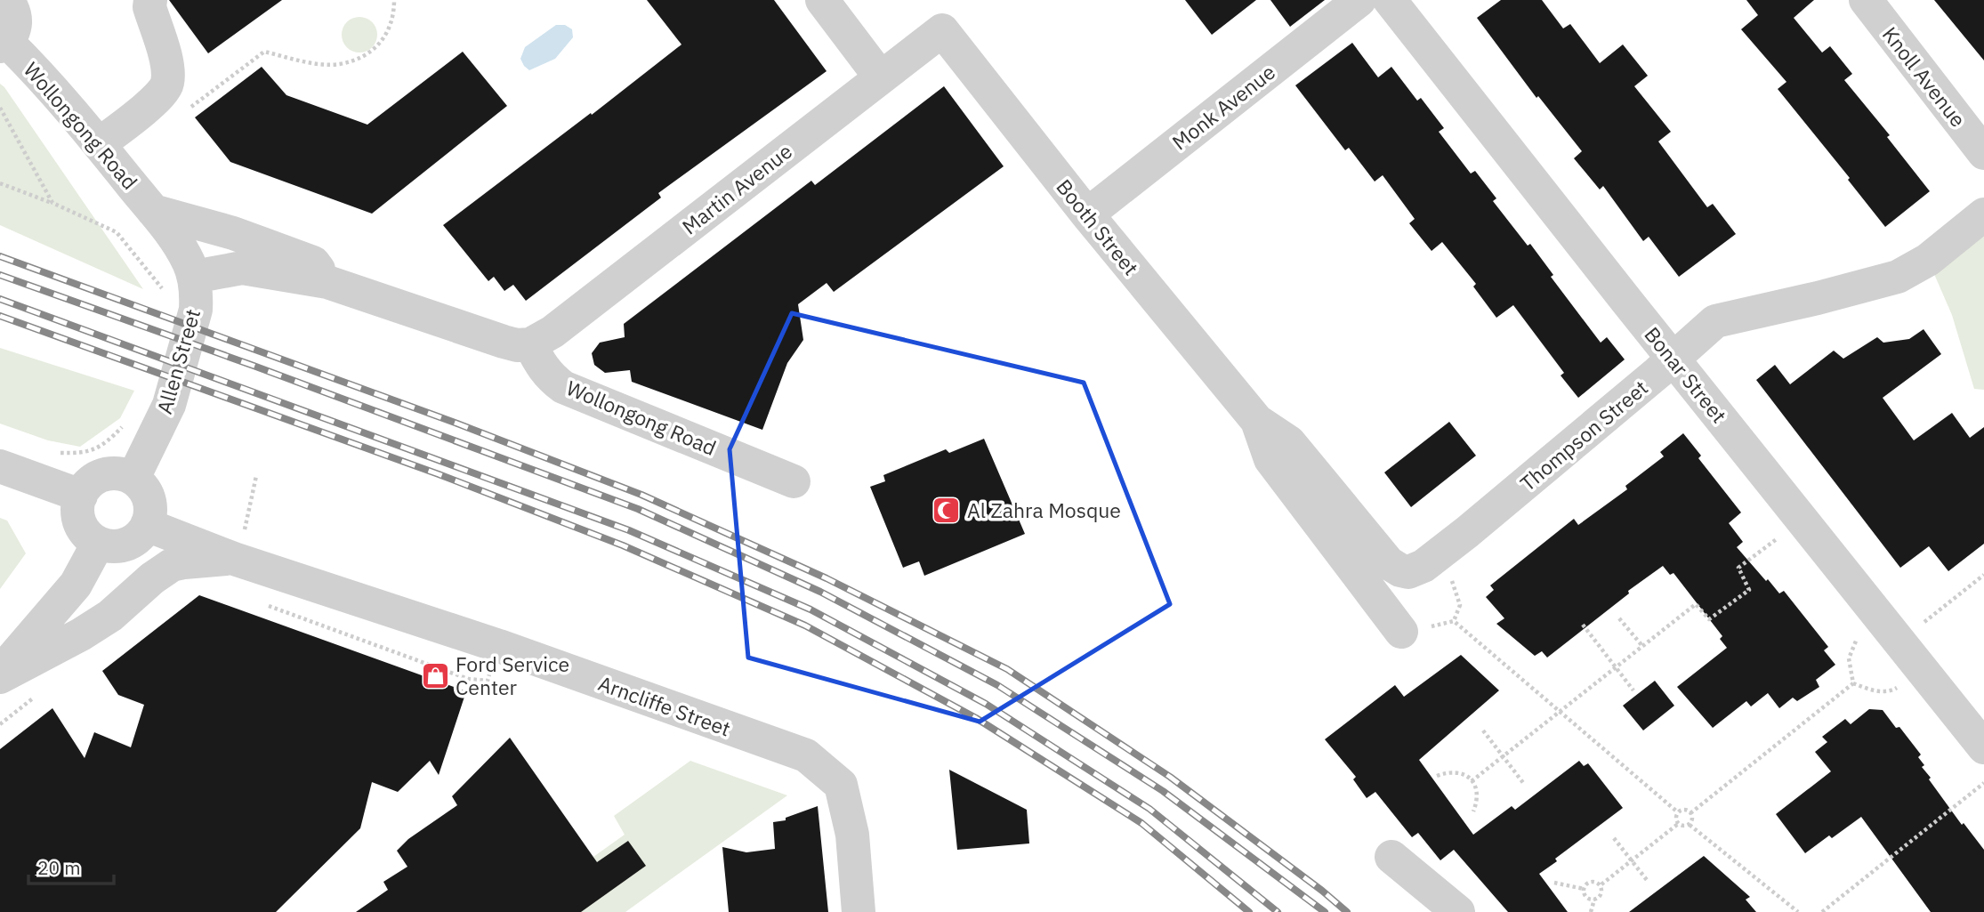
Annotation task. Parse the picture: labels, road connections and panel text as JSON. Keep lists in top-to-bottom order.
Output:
{
  "streets": {
    "street": [
      "Knoll Avenue",
      "Monk Avenue",
      "Wollongong Road",
      "Martin Avenue",
      "Booth Street",
      "Allen Street",
      "Bonar Street",
      "Thompson Street",
      "Arncliffe Street"
    ]
  },
  "crossings": [
    ["Monk Avenue", "Booth Street"],
    ["Wollongong Road", "Martin Avenue"],
    ["Wollongong Road", "Allen Street"],
    ["Martin Avenue", "Booth Street"],
    ["Booth Street", "Thompson Street"],
    ["Allen Street", "Arncliffe Street"],
    ["Bonar Street", "Thompson Street"]
  ],
  "places": {
    "mosque": ["Al Zahra Mosque"],
    "shop": ["Ford Service Center"]
  },
  "scale_bar": "20 m"
}
